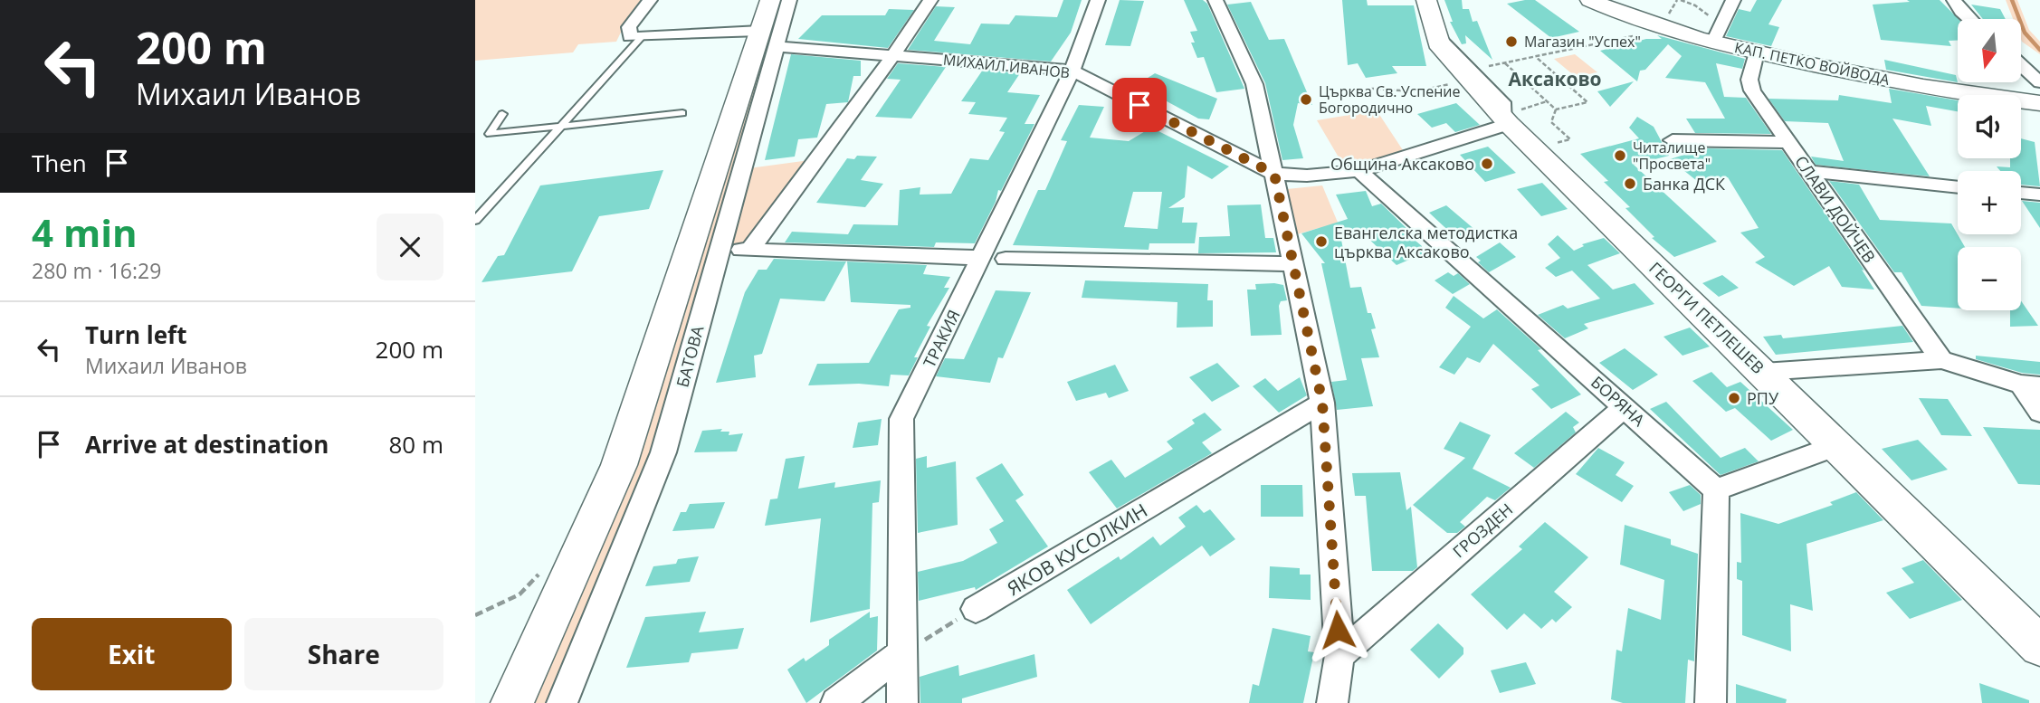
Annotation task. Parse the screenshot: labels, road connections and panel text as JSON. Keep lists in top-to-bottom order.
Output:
{
  "streets": {
    "main road": ["КАП. ПЕТКО ВОЙВОДА", "ГЕОРГИ ПЕТЛЕШЕВ"],
    "street": [
      "МИХАИЛ ИВАНОВ",
      "СЛАВИ ДОЙЧЕВ",
      "ТРАКИЯ",
      "БАТОВА",
      "БОРЯНА",
      "ГРОЗДЕН",
      "ЯКОВ КУСОЛКИН"
    ]
  },
  "crossings": [
    ["КАП. ПЕТКО ВОЙВОДА", "СЛАВИ ДОЙЧЕВ"],
    ["МИХАИЛ ИВАНОВ", "ГЕОРГИ ПЕТЛЕШЕВ"],
    ["МИХАИЛ ИВАНОВ", "ТРАКИЯ"],
    ["МИХАИЛ ИВАНОВ", "БОРЯНА"],
    ["БОРЯНА", "ГРОЗДЕН"]
  ],
  "districts": ["Аксаково"],
  "places": [
    "Магазин \"Успех\"",
    "Църква Св. Успение Богородично",
    "Читалище \"Просвета\"",
    "Община Аксаково",
    "Банка ДСК",
    "Евангелска методистка църква Аксаково",
    "РПУ"
  ],
  "north": "bottom",
  "page": {
    "turn": ["200 m", "Михаил Иванов"],
    "map_buttons": ["+", "−"],
    "then": "Then",
    "heading": ["4 min", "280 m · 16:29"],
    "list": [
      {
        "name": "Turn left",
        "note": "Михаил Иванов",
        "value": "200 m"
      },
      {
        "name": "Arrive at destination",
        "value": "80 m"
      }
    ],
    "buttons": ["Exit", "Share"]
  }
}
